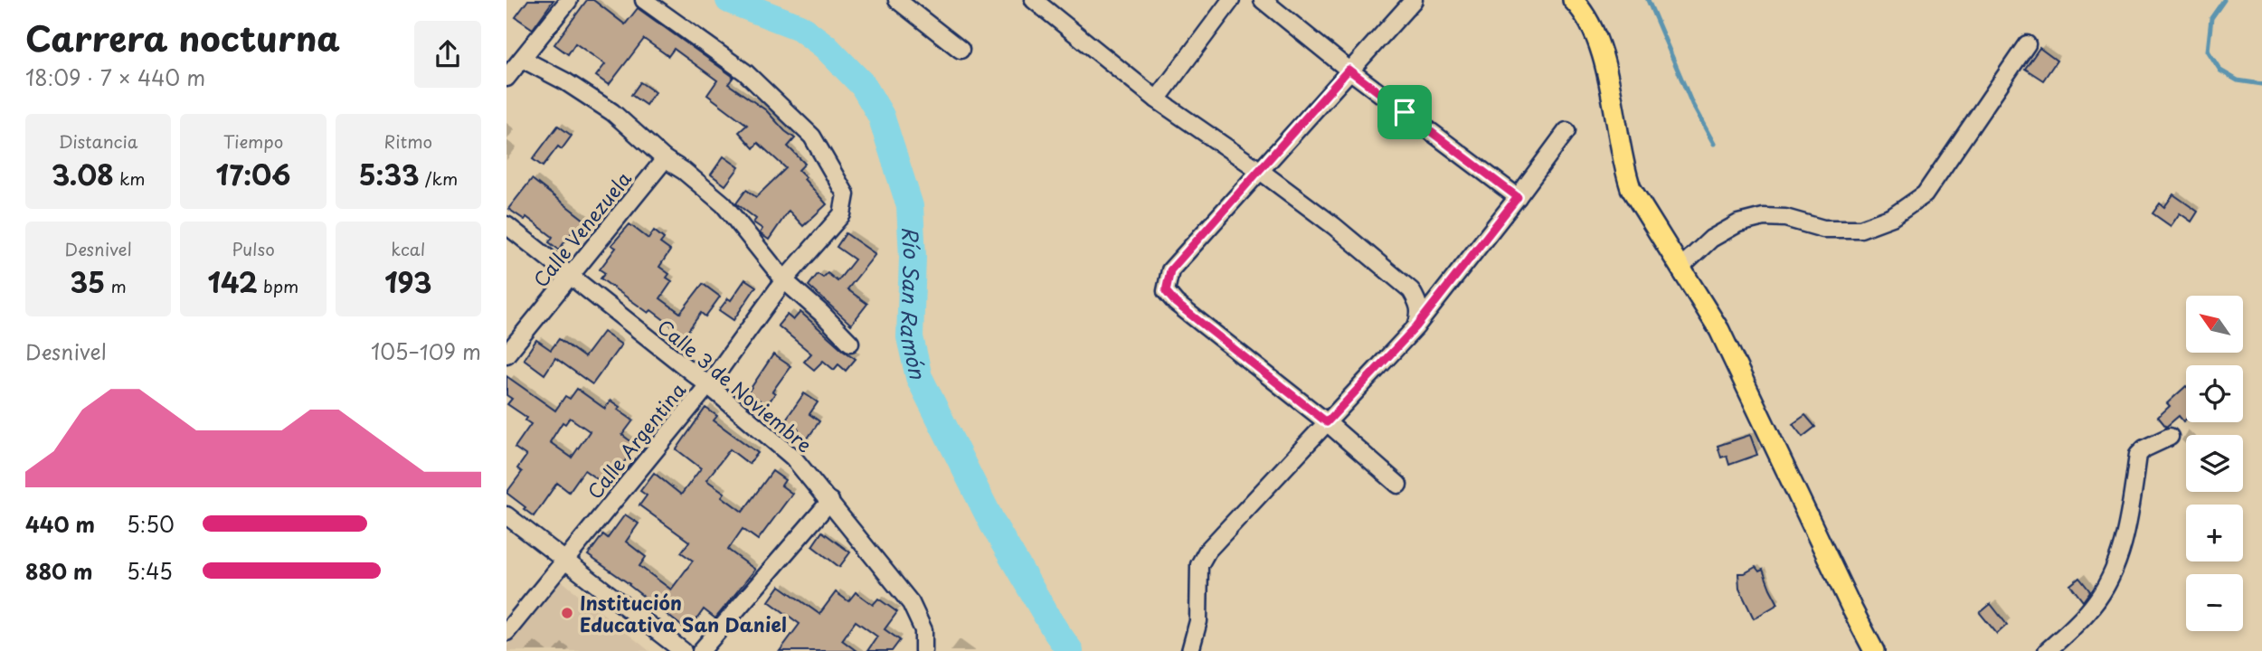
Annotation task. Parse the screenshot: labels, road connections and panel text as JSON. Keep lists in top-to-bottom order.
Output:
{
  "streets": {
    "street": ["Calle Venezuela", "Calle 3 de Noviembre", "Calle Argentina"]
  },
  "crossings": [
    ["Calle Venezuela", "Calle 3 de Noviembre"],
    ["Calle 3 de Noviembre", "Calle Argentina"]
  ],
  "water": ["Río San Ramón"],
  "places": ["Institución Educativa San Daniel"],
  "north": "top left",
  "page": {
    "heading": ["Carrera nocturna", "18:09 · 7 × 440 m"],
    "stats": [
      ["Distancia", "3.08 km"],
      ["Tiempo", "17:06"],
      ["Ritmo", "5:33 /km"],
      ["Desnivel", "35 m"],
      ["Pulso", "142 bpm"],
      ["kcal", "193"]
    ],
    "map_buttons": ["+", "−"],
    "chart": ["Desnivel", "105–109 m"],
    "list": [
      {
        "name": "440 m",
        "note": "5:50"
      },
      {
        "name": "880 m",
        "note": "5:45"
      }
    ]
  }
}
